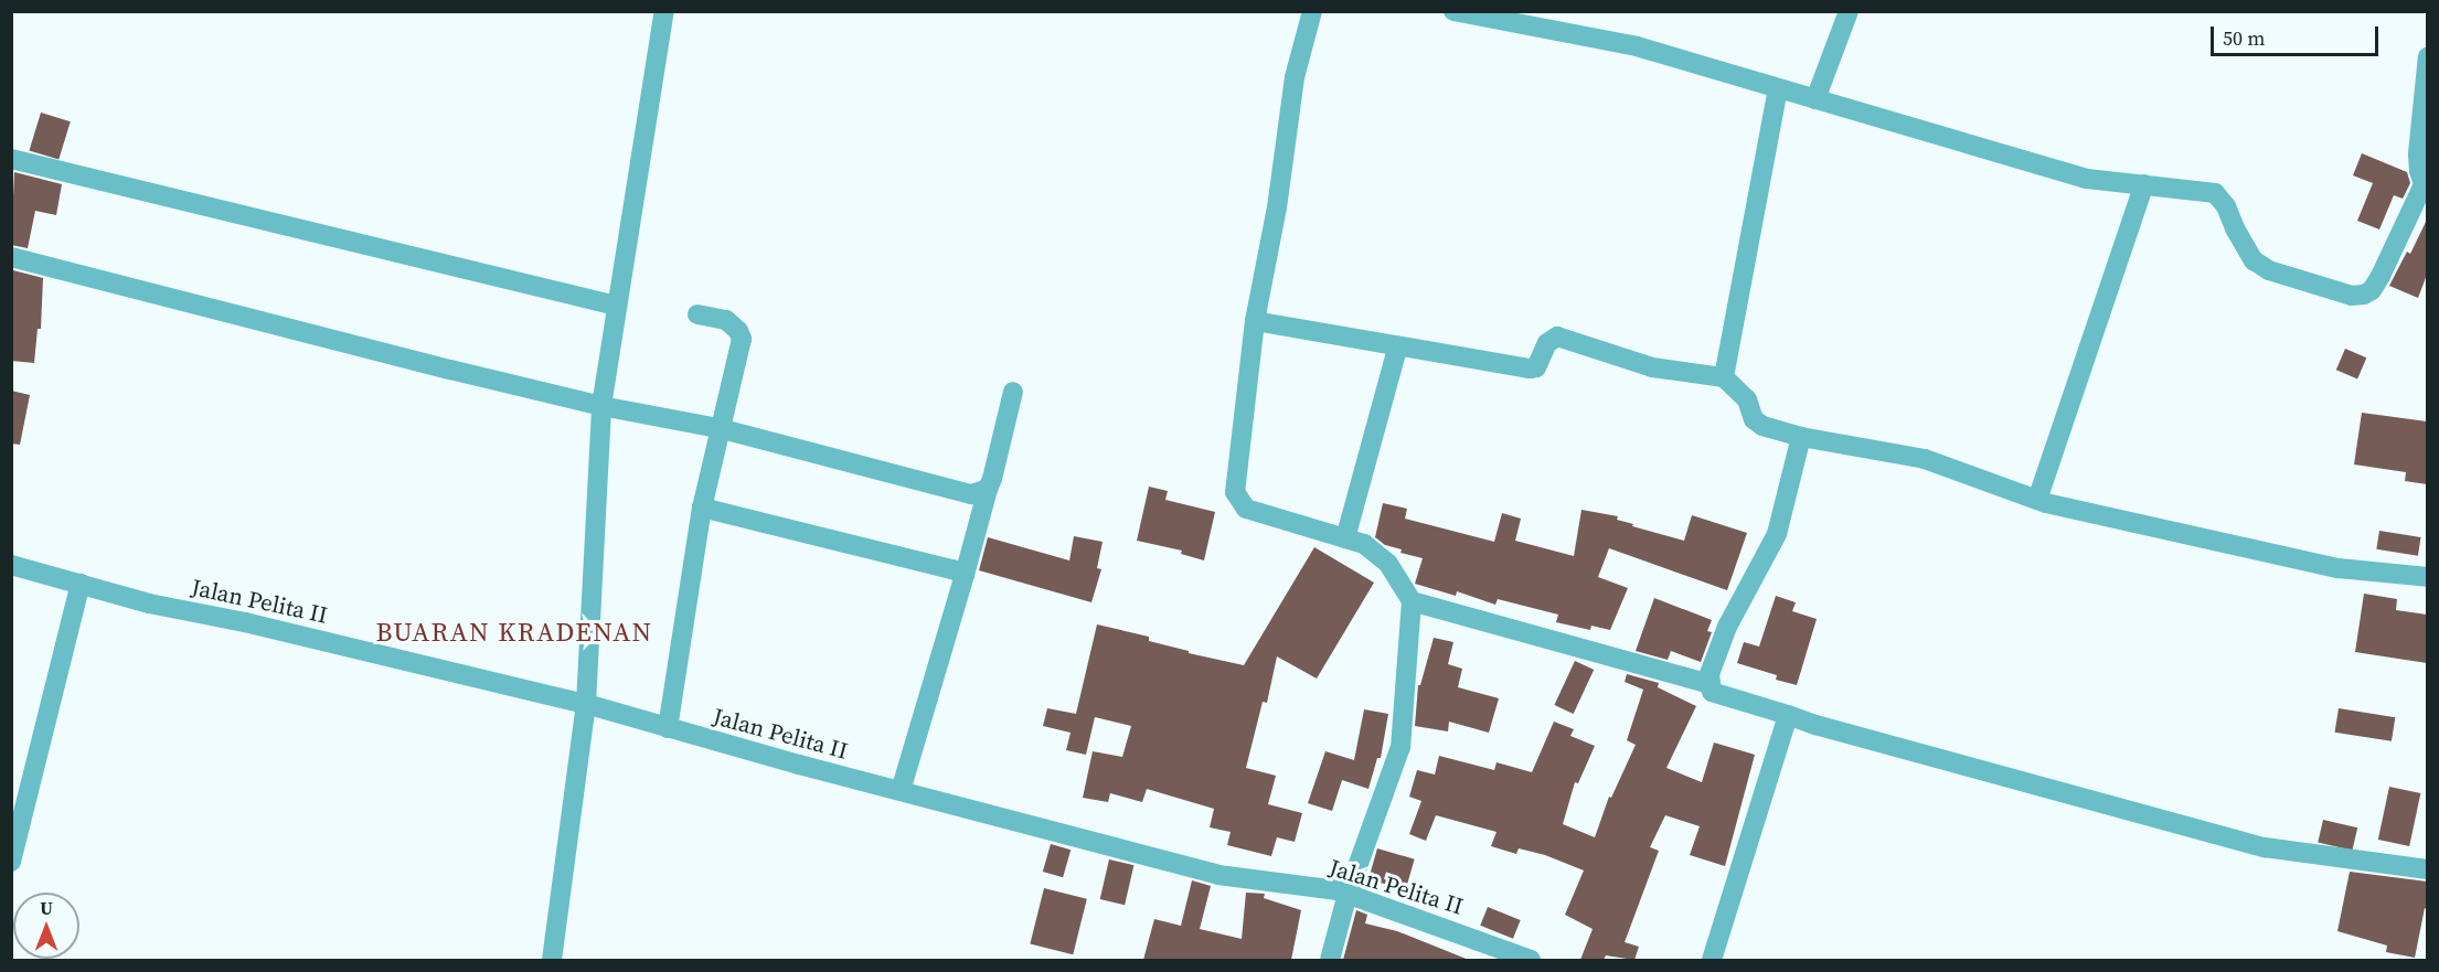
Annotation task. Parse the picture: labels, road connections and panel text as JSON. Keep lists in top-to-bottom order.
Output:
{
  "streets": {
    "street": ["Jalan Pelita II"]
  },
  "districts": ["BUARAN KRADENAN"],
  "scale_bar": "50 m",
  "north": "top"
}
